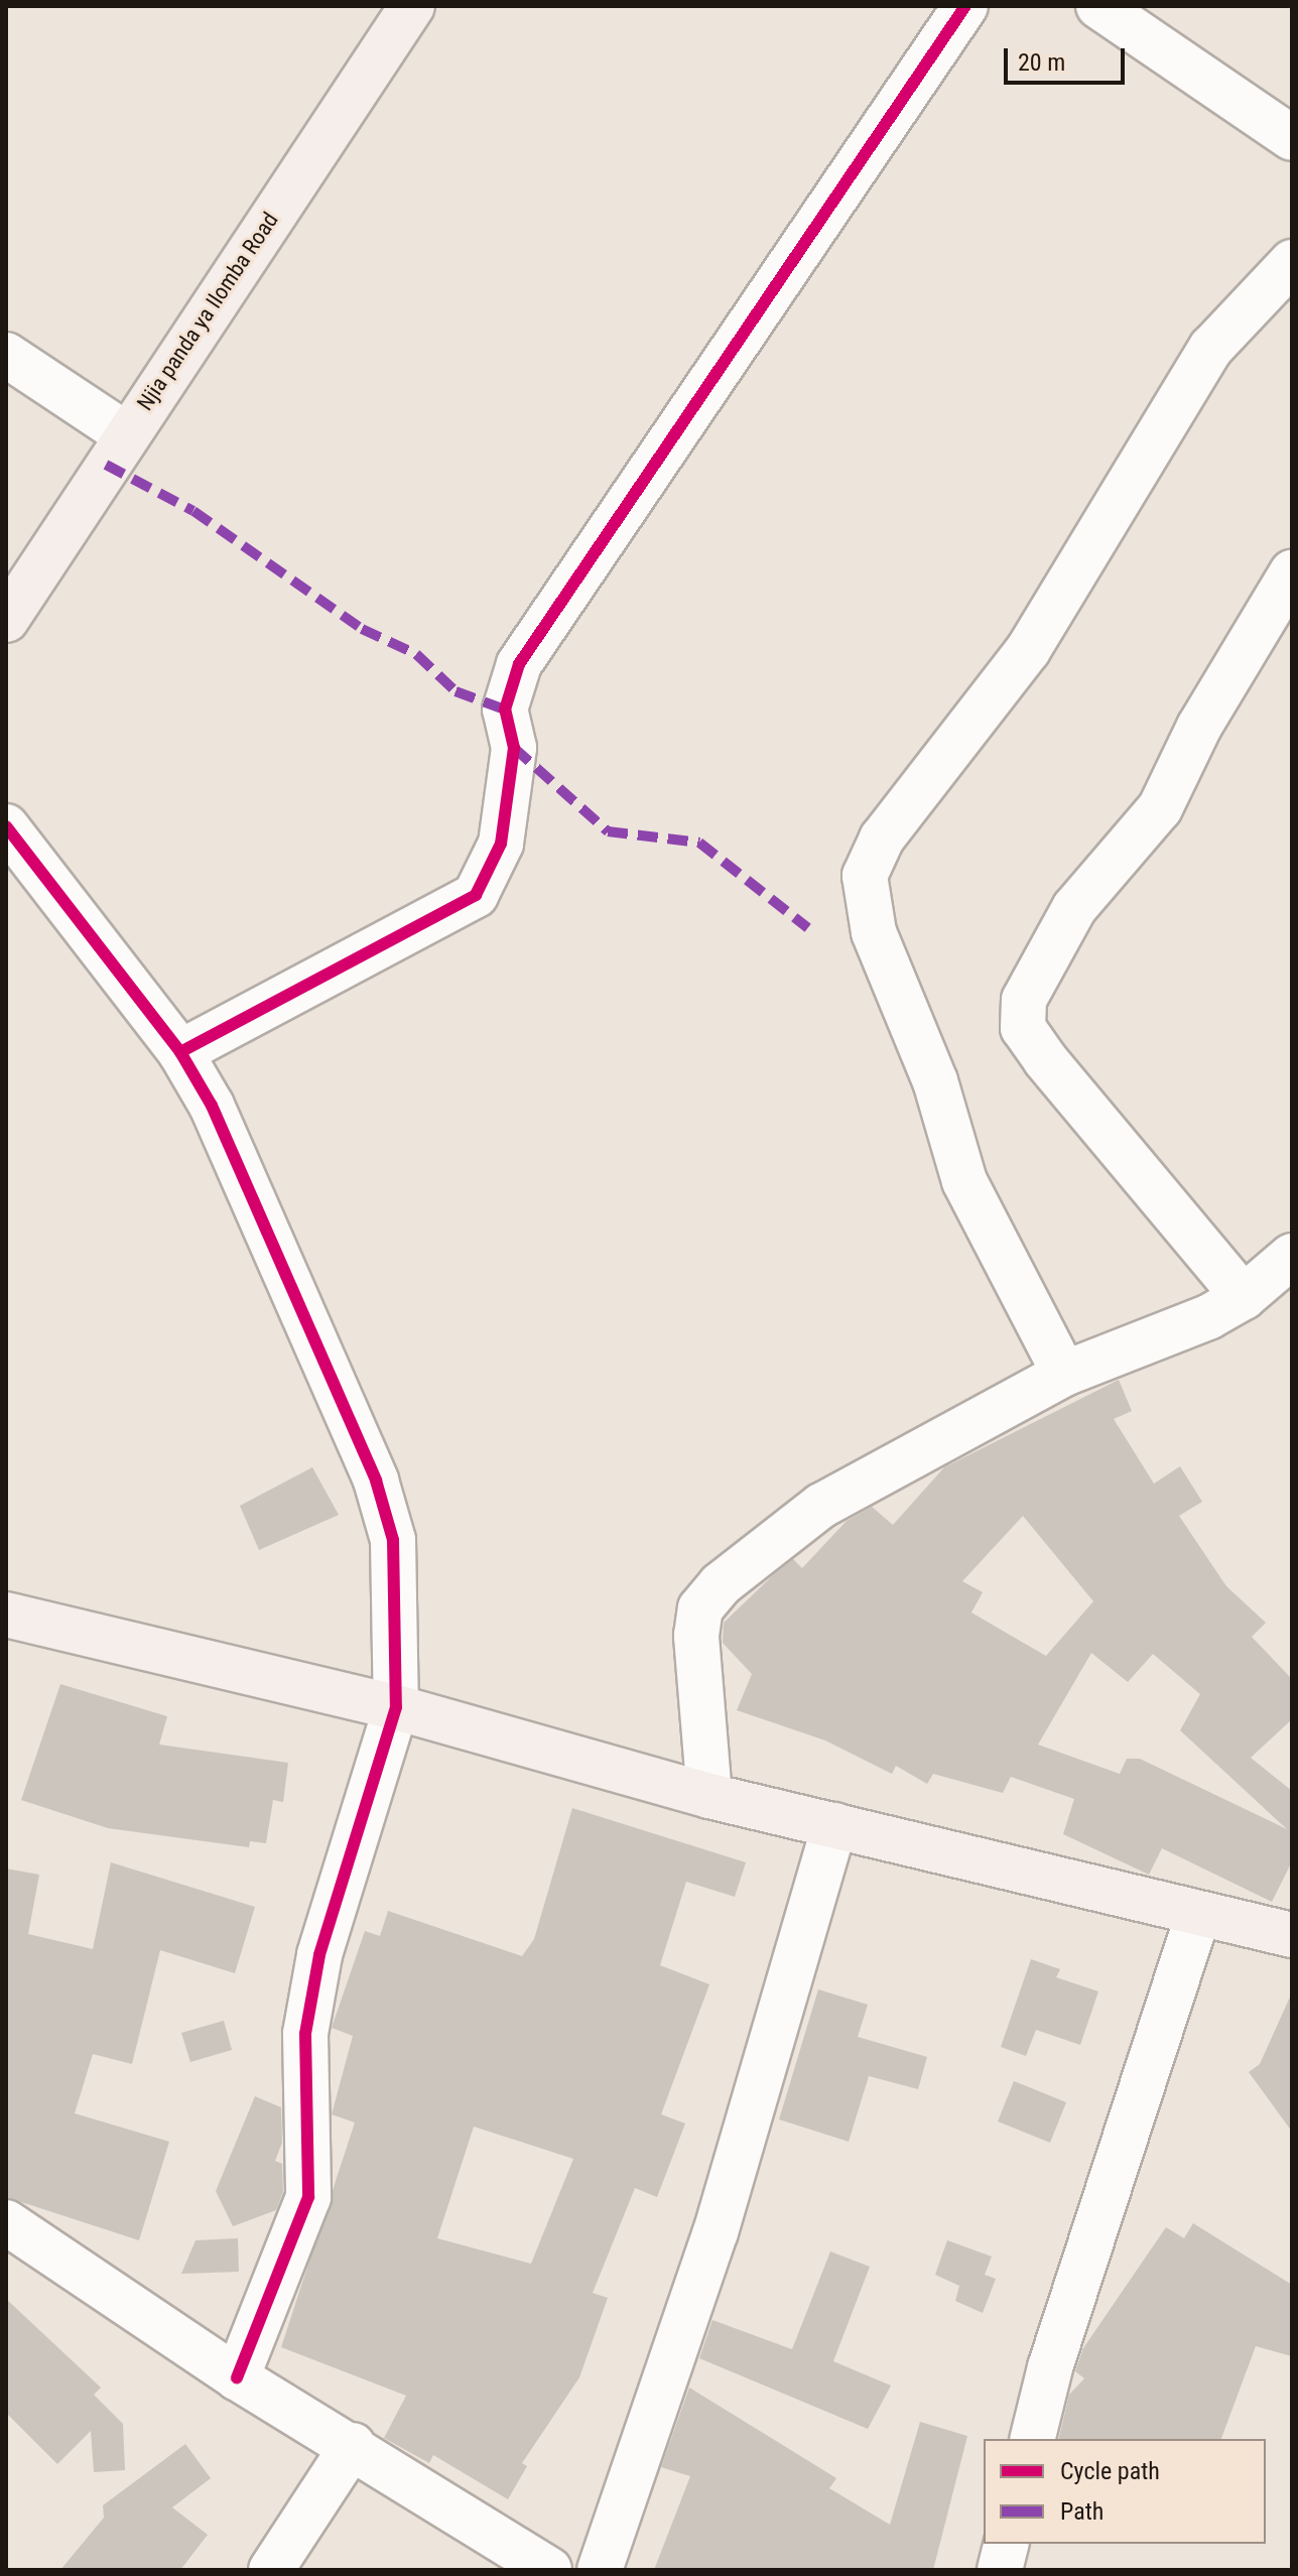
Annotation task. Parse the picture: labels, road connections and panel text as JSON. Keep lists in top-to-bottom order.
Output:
{
  "streets": {
    "main road": ["Njia panda ya Ilomba Road"]
  },
  "legend": ["Cycle path", "Path"],
  "scale_bar": "20 m"
}
